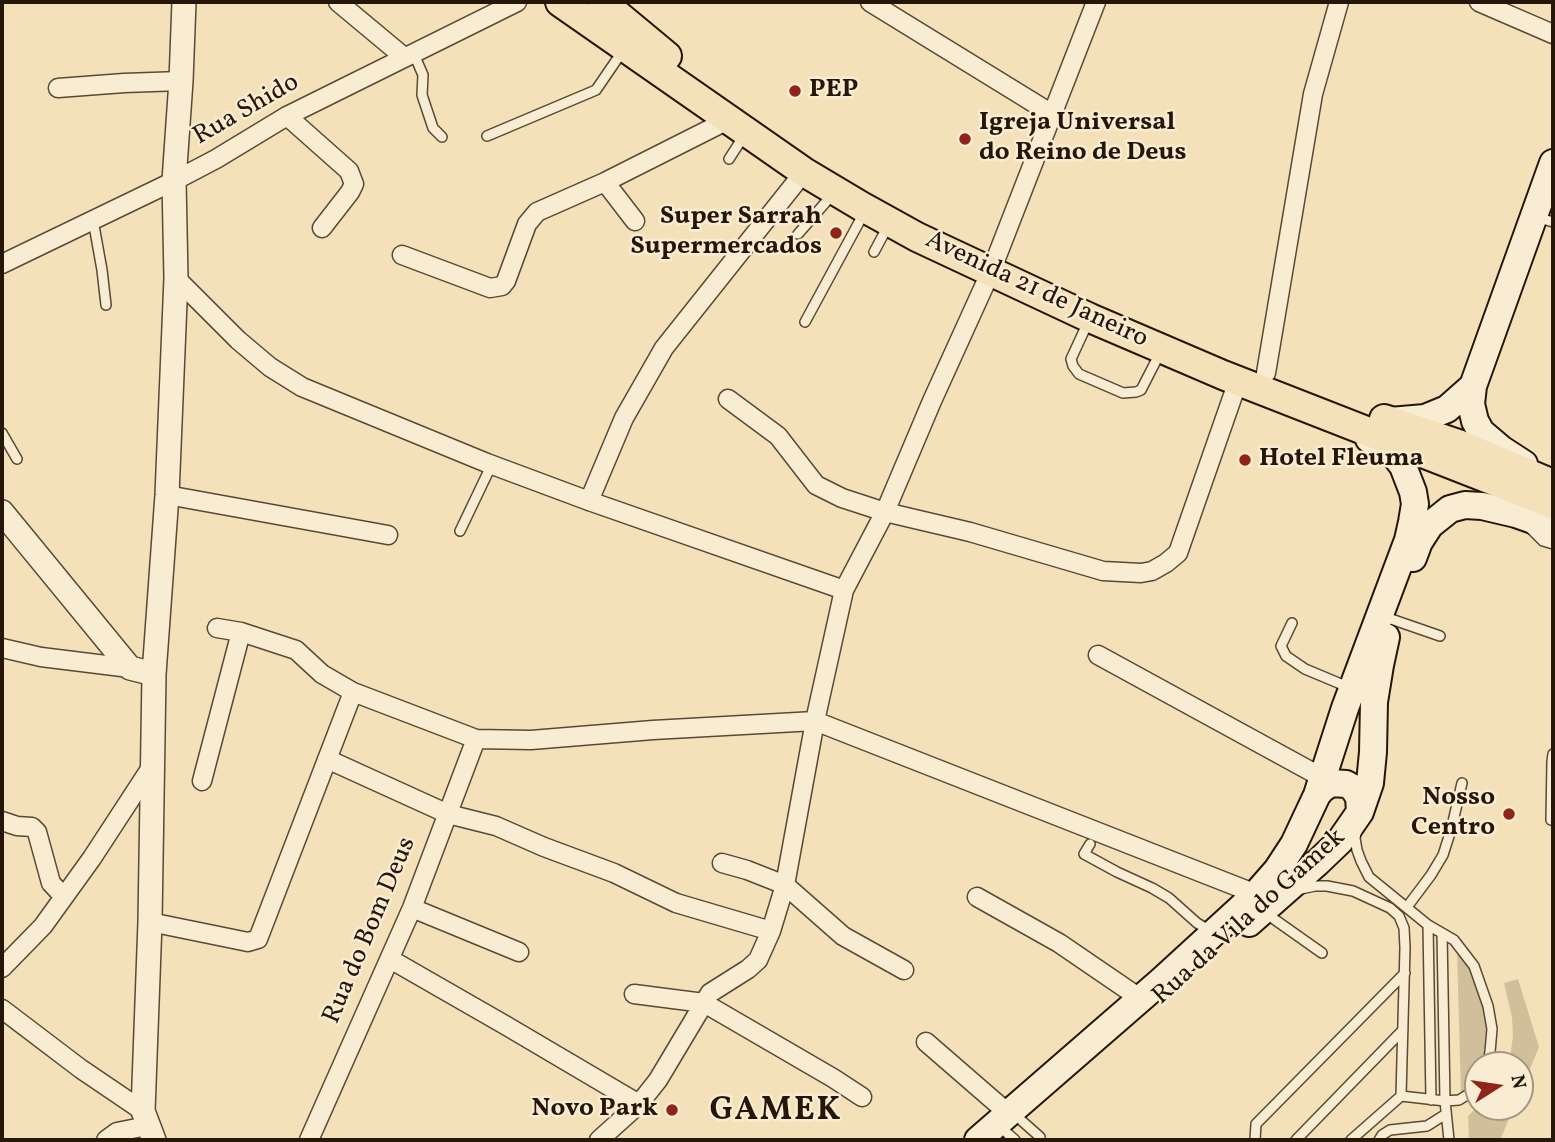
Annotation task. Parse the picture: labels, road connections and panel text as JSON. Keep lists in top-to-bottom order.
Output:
{
  "streets": {
    "main road": ["Avenida 21 de Janeiro", "Rua da Vila do Gamek"],
    "street": ["Rua Shido", "Rua do Bom Deus"]
  },
  "crossings": [
    ["Avenida 21 de Janeiro", "Rua da Vila do Gamek"]
  ],
  "districts": ["GAMEK"],
  "places": [
    "PEP",
    "Igreja Universal do Reino de Deus",
    "Super Sarrah Supermercados",
    "Hotel Fleuma",
    "Nosso Centro",
    "Novo Park"
  ],
  "north": "right"
}
